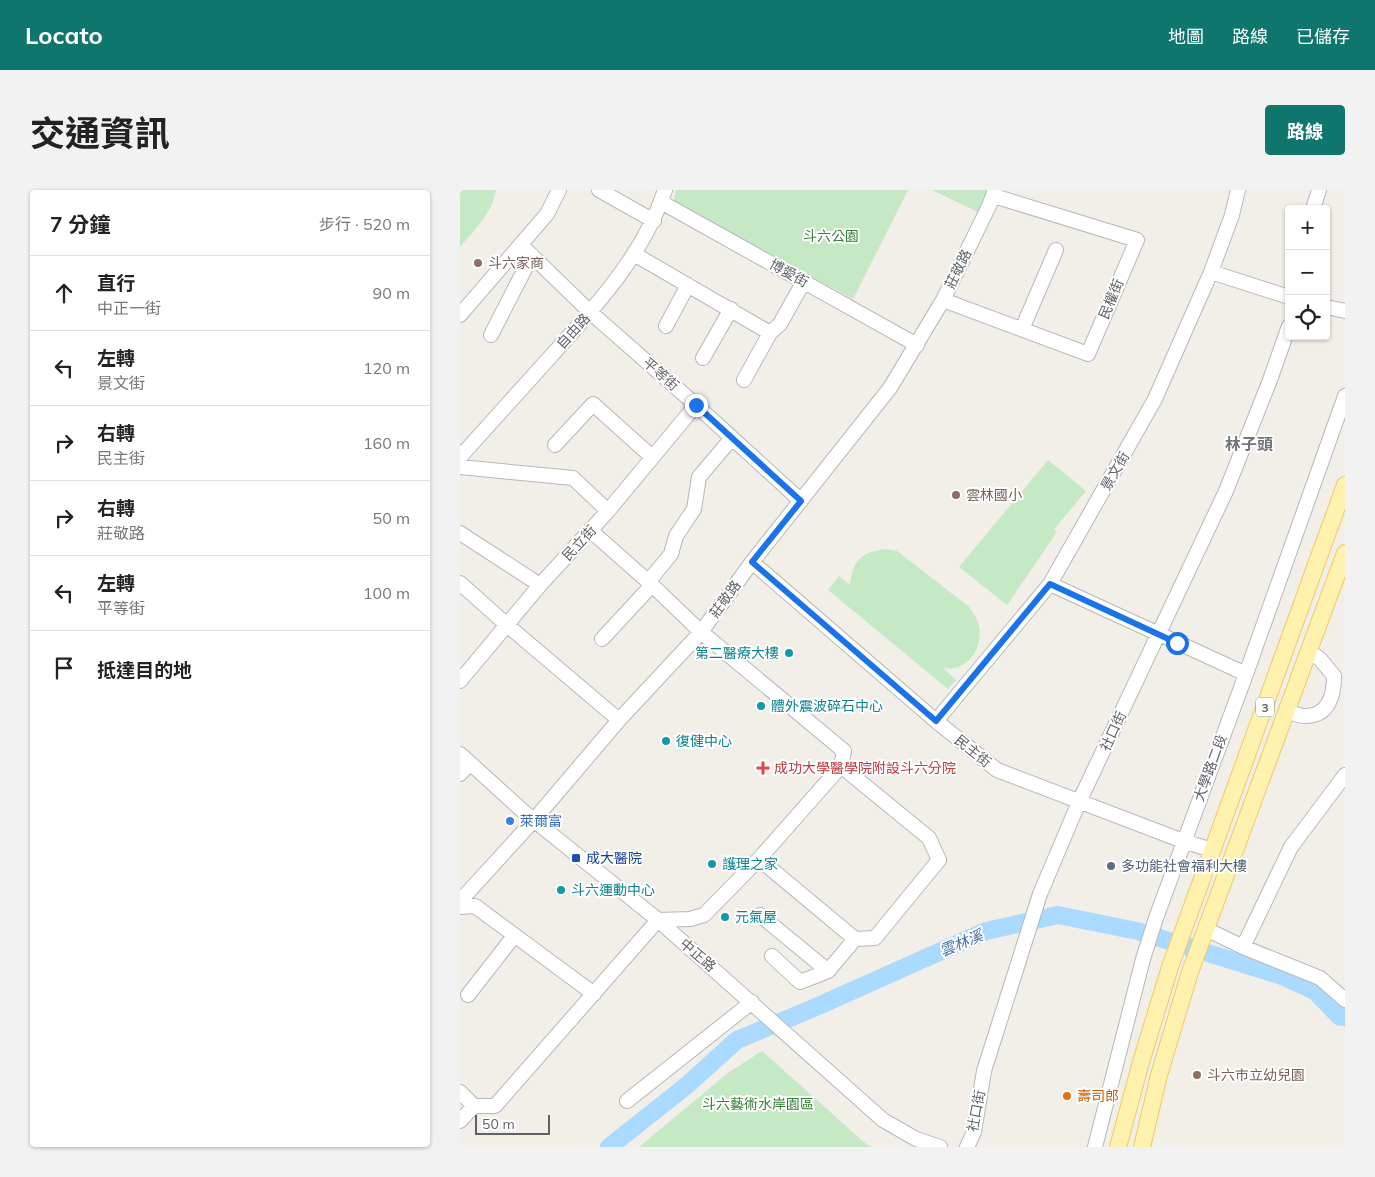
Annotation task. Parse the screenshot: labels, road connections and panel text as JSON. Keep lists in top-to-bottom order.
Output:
{
  "streets": {
    "main road": ["3"],
    "street": [
      "莊敬路",
      "博愛街",
      "民權街",
      "自由路",
      "平等街",
      "景文街",
      "民立街",
      "社口街",
      "民主街",
      "大學路二段",
      "中正路"
    ]
  },
  "crossings": [
    ["莊敬路", "博愛街"],
    ["莊敬路", "民權街"],
    ["莊敬路", "平等街"],
    ["莊敬路", "民主街"],
    ["莊敬路", "中正路"],
    ["博愛街", "自由路"],
    ["自由路", "平等街"],
    ["平等街", "民立街"],
    ["景文街", "民主街"],
    ["3", "民主街"],
    ["社口街", "民主街"],
    ["民主街", "大學路二段"]
  ],
  "districts": ["林子頭"],
  "water": ["雲林溪"],
  "parks": ["斗六公園", "斗六藝術水岸園區"],
  "places": {
    "other": [
      "斗六家商",
      "雲林國小",
      "第二醫療大樓",
      "體外震波碎石中心",
      "復健中心",
      "萊爾富",
      "護理之家",
      "多功能社會福利大樓",
      "斗六運動中心",
      "元氣屋",
      "斗六市立幼兒園",
      "壽司郎"
    ],
    "health": ["成功大學醫學院附設斗六分院"],
    "transit": ["成大醫院"]
  },
  "scale_bar": "50 m",
  "page": {
    "header": "Locato",
    "nav": ["地圖", "路線", "已儲存"],
    "title": "交通資訊",
    "buttons": "路線",
    "heading": ["7 分鐘", "步行 · 520 m"],
    "map_buttons": ["+", "−"],
    "list": [
      ["直行", "中正一街", "90 m"],
      ["左轉", "景文街", "120 m"],
      ["右轉", "民主街", "160 m"],
      ["右轉", "莊敬路", "50 m"],
      ["左轉", "平等街", "100 m"],
      "抵達目的地"
    ],
    "scale": "50 m"
  }
}
